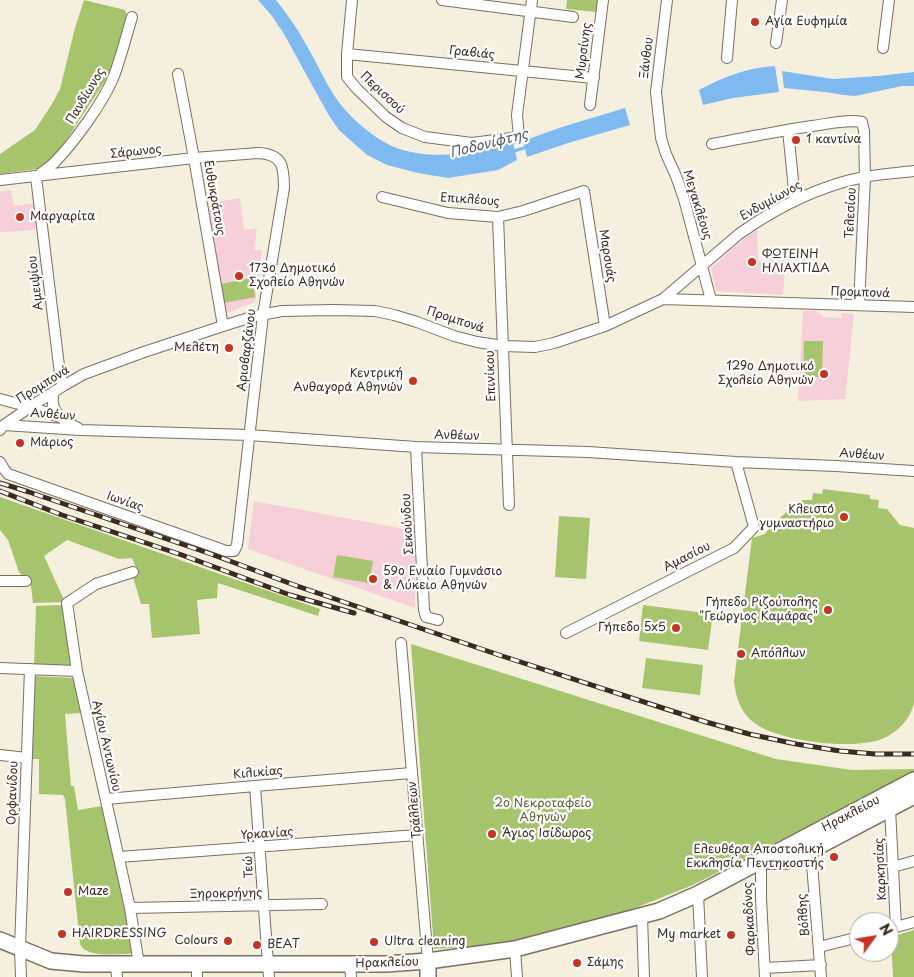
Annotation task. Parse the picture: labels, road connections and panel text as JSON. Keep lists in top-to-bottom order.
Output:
{
  "streets": {
    "main road": ["Τράλλεων", "Ηρακλείου"],
    "street": [
      "Μυρσίνης",
      "Γραβιάς",
      "Ξάνθου",
      "Περισσού",
      "Πανδίωνος",
      "Σάρωνος",
      "Ευθυκράτους",
      "Επικλέους",
      "Ενδυμίωνος",
      "Μεγακλέους",
      "Τελεσίου",
      "Μαρσυάς",
      "Αμειψίου",
      "Προμπονά",
      "Αριοβαρζάνου",
      "Επινίκου",
      "Ανθέων",
      "Ιωνίας",
      "Σεκούνδου",
      "Αμασίου",
      "Αγίου Αντωνίου",
      "Κιλικίας",
      "Ορφανίδου",
      "Υρκανίας",
      "Τεώ",
      "Καρκησίας",
      "Ξηροκρήνης",
      "Βόλβης",
      "Φαρκαδόνος"
    ]
  },
  "crossings": [
    ["Μυρσίνης", "Γραβιάς"],
    ["Γραβιάς", "Περισσού"],
    ["Ξάνθου", "Μεγακλέους"],
    ["Πανδίωνος", "Σάρωνος"],
    ["Πανδίωνος", "Αμειψίου"],
    ["Σάρωνος", "Ευθυκράτους"],
    ["Σάρωνος", "Αμειψίου"],
    ["Σάρωνος", "Αριοβαρζάνου"],
    ["Ευθυκράτους", "Προμπονά"],
    ["Επικλέους", "Μαρσυάς"],
    ["Επικλέους", "Επινίκου"],
    ["Ενδυμίωνος", "Μεγακλέους"],
    ["Ενδυμίωνος", "Τελεσίου"],
    ["Ενδυμίωνος", "Προμπονά"],
    ["Μεγακλέους", "Προμπονά"],
    ["Τελεσίου", "Προμπονά"],
    ["Μαρσυάς", "Προμπονά"],
    ["Αμειψίου", "Προμπονά"],
    ["Αμειψίου", "Ανθέων"],
    ["Προμπονά", "Αριοβαρζάνου"],
    ["Προμπονά", "Επινίκου"],
    ["Προμπονά", "Ανθέων"],
    ["Αριοβαρζάνου", "Ανθέων"],
    ["Αριοβαρζάνου", "Ιωνίας"],
    ["Επινίκου", "Ανθέων"],
    ["Ανθέων", "Σεκούνδου"],
    ["Ανθέων", "Αμασίου"],
    ["Αγίου Αντωνίου", "Κιλικίας"],
    ["Αγίου Αντωνίου", "Ηρακλείου"],
    ["Αγίου Αντωνίου", "Υρκανίας"],
    ["Αγίου Αντωνίου", "Ξηροκρήνης"],
    ["Κιλικίας", "Τράλλεων"],
    ["Κιλικίας", "Τεώ"],
    ["Ορφανίδου", "Ηρακλείου"],
    ["Τράλλεων", "Ηρακλείου"],
    ["Τράλλεων", "Υρκανίας"],
    ["Ηρακλείου", "Τεώ"],
    ["Ηρακλείου", "Καρκησίας"],
    ["Ηρακλείου", "Βόλβης"],
    ["Ηρακλείου", "Φαρκαδόνος"],
    ["Υρκανίας", "Τεώ"],
    ["Τεώ", "Ξηροκρήνης"]
  ],
  "water": ["Ποδονίφτης"],
  "parks": ["2ο Νεκροταφείο Αθηνών"],
  "places": [
    "Αγία Ευφημία",
    "1 καντίνα",
    "Μαργαρίτα",
    "ΦΩΤΕΙΝΗ ΗΛΙΑΧΤΙΔΑ",
    "173ο Δημοτικό Σχολείο Αθηνών",
    "Μελέτη",
    "129ο Δημοτικό Σχολείο Αθηνών",
    "Κεντρική Ανθαγορά Αθηνών",
    "Μάριος",
    "Κλειστό γυμναστήριο",
    "59ο Ενιαίο Γυμνάσιο & Λύκειο Αθηνών",
    "Γήπεδο Ριζούπολης \"Γεώργιος Καμάρας\"",
    "Γήπεδο 5x5",
    "Απόλλων",
    "Άγιος Ισίδωρος",
    "Ελευθέρα Αποστολική Εκκλησία Πεντηκοστής",
    "Maze",
    "HAIRDRESSING",
    "My market",
    "Colours",
    "Ultra cleaning",
    "ΒΕΑΤ",
    "Σάμης"
  ],
  "north": "top right"
}
